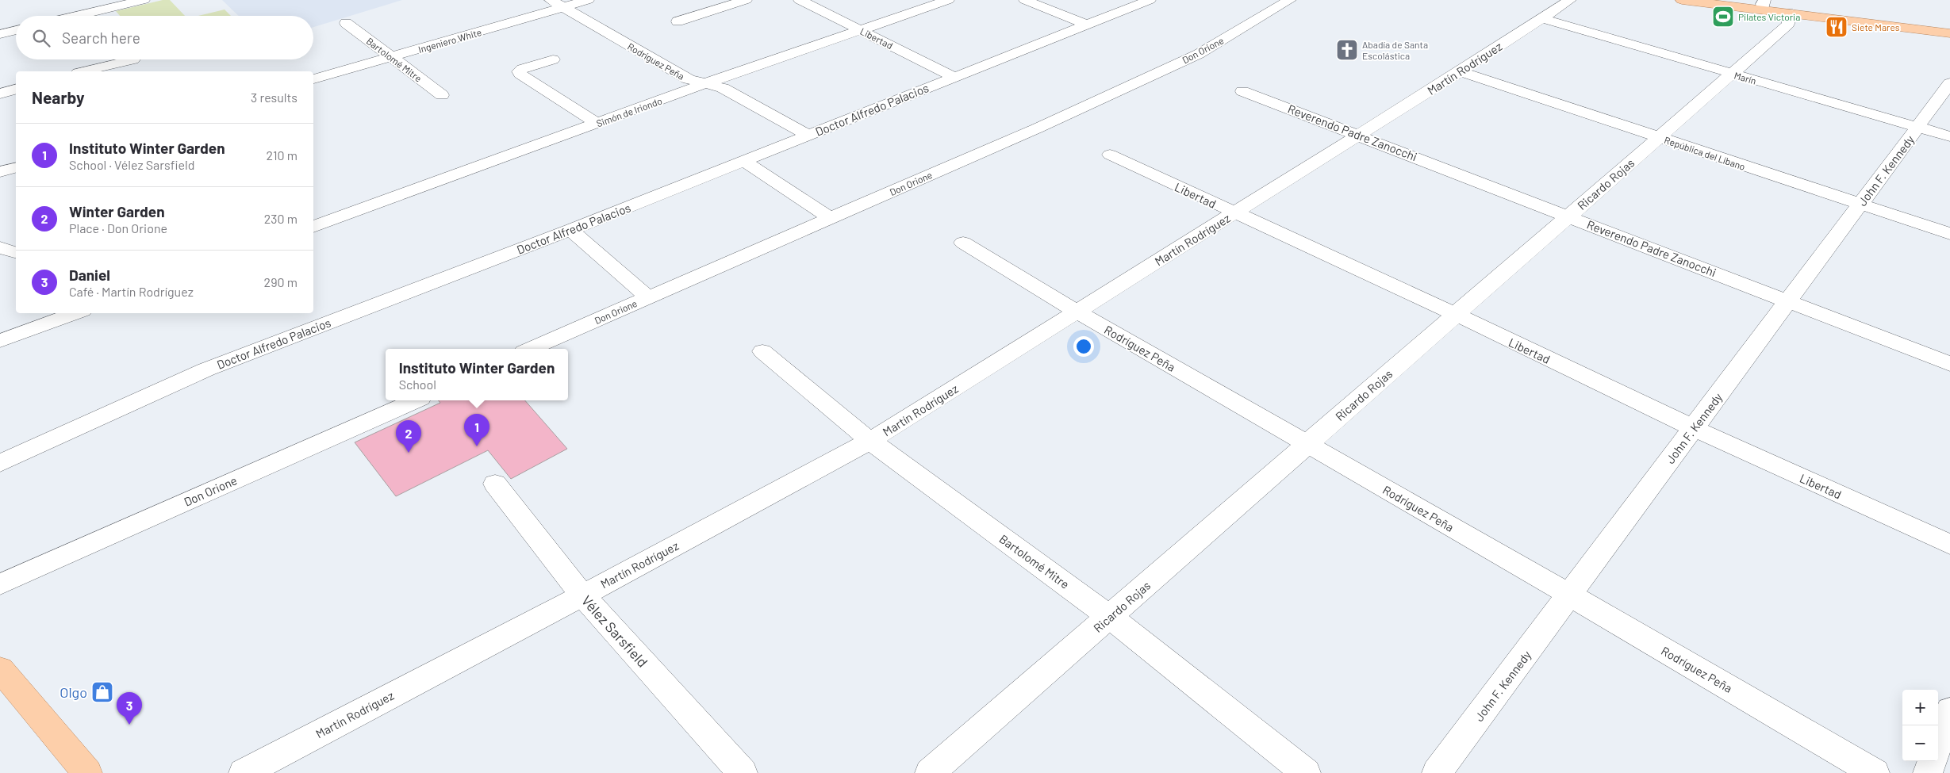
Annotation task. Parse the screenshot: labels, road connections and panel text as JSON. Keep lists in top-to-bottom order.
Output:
{
  "streets": {
    "street": [
      "Libertad",
      "Ingeniero White",
      "Don Orione",
      "Bartolomé Mitre",
      "Rodríguez Peña",
      "Martín Rodríguez",
      "Marín",
      "Doctor Alfredo Palacios",
      "Simón de Iriondo",
      "Reverendo Padre Zanocchi",
      "República del Líbano",
      "John F. Kennedy",
      "Ricardo Rojas",
      "Vélez Sarsfield"
    ]
  },
  "crossings": [
    ["Libertad", "Martín Rodríguez"],
    ["Libertad", "Doctor Alfredo Palacios"],
    ["Libertad", "Simón de Iriondo"],
    ["Libertad", "John F. Kennedy"],
    ["Libertad", "Ricardo Rojas"],
    ["Ingeniero White", "Bartolomé Mitre"],
    ["Ingeniero White", "Rodríguez Peña"],
    ["Bartolomé Mitre", "Martín Rodríguez"],
    ["Bartolomé Mitre", "Ricardo Rojas"],
    ["Rodríguez Peña", "Martín Rodríguez"],
    ["Rodríguez Peña", "Doctor Alfredo Palacios"],
    ["Rodríguez Peña", "Simón de Iriondo"],
    ["Rodríguez Peña", "John F. Kennedy"],
    ["Rodríguez Peña", "Ricardo Rojas"],
    ["Martín Rodríguez", "Marín"],
    ["Martín Rodríguez", "Reverendo Padre Zanocchi"],
    ["Martín Rodríguez", "República del Líbano"],
    ["Martín Rodríguez", "Vélez Sarsfield"],
    ["Marín", "John F. Kennedy"],
    ["Marín", "Ricardo Rojas"],
    ["Reverendo Padre Zanocchi", "John F. Kennedy"],
    ["Reverendo Padre Zanocchi", "Ricardo Rojas"],
    ["República del Líbano", "John F. Kennedy"],
    ["República del Líbano", "Ricardo Rojas"]
  ],
  "places": {
    "sports": ["Pilates Victoria"],
    "restaurant": ["Siete Mares"],
    "church": ["Abadía de Santa Escolástica"],
    "shop": ["Olgo"]
  },
  "page": {
    "search": "Search here",
    "heading": ["Nearby", "3 results"],
    "list": [
      {
        "mark": "1",
        "name": "Instituto Winter Garden",
        "note": "School · Vélez Sarsfield",
        "value": "210 m"
      },
      {
        "mark": "2",
        "name": "Winter Garden",
        "note": "Place · Don Orione",
        "value": "230 m"
      },
      {
        "mark": "3",
        "name": "Daniel",
        "note": "Café · Martín Rodríguez",
        "value": "290 m"
      }
    ],
    "popup": ["Instituto Winter Garden", "School"],
    "pins": ["1", "2", "3"],
    "map_buttons": ["+", "−"]
  }
}
